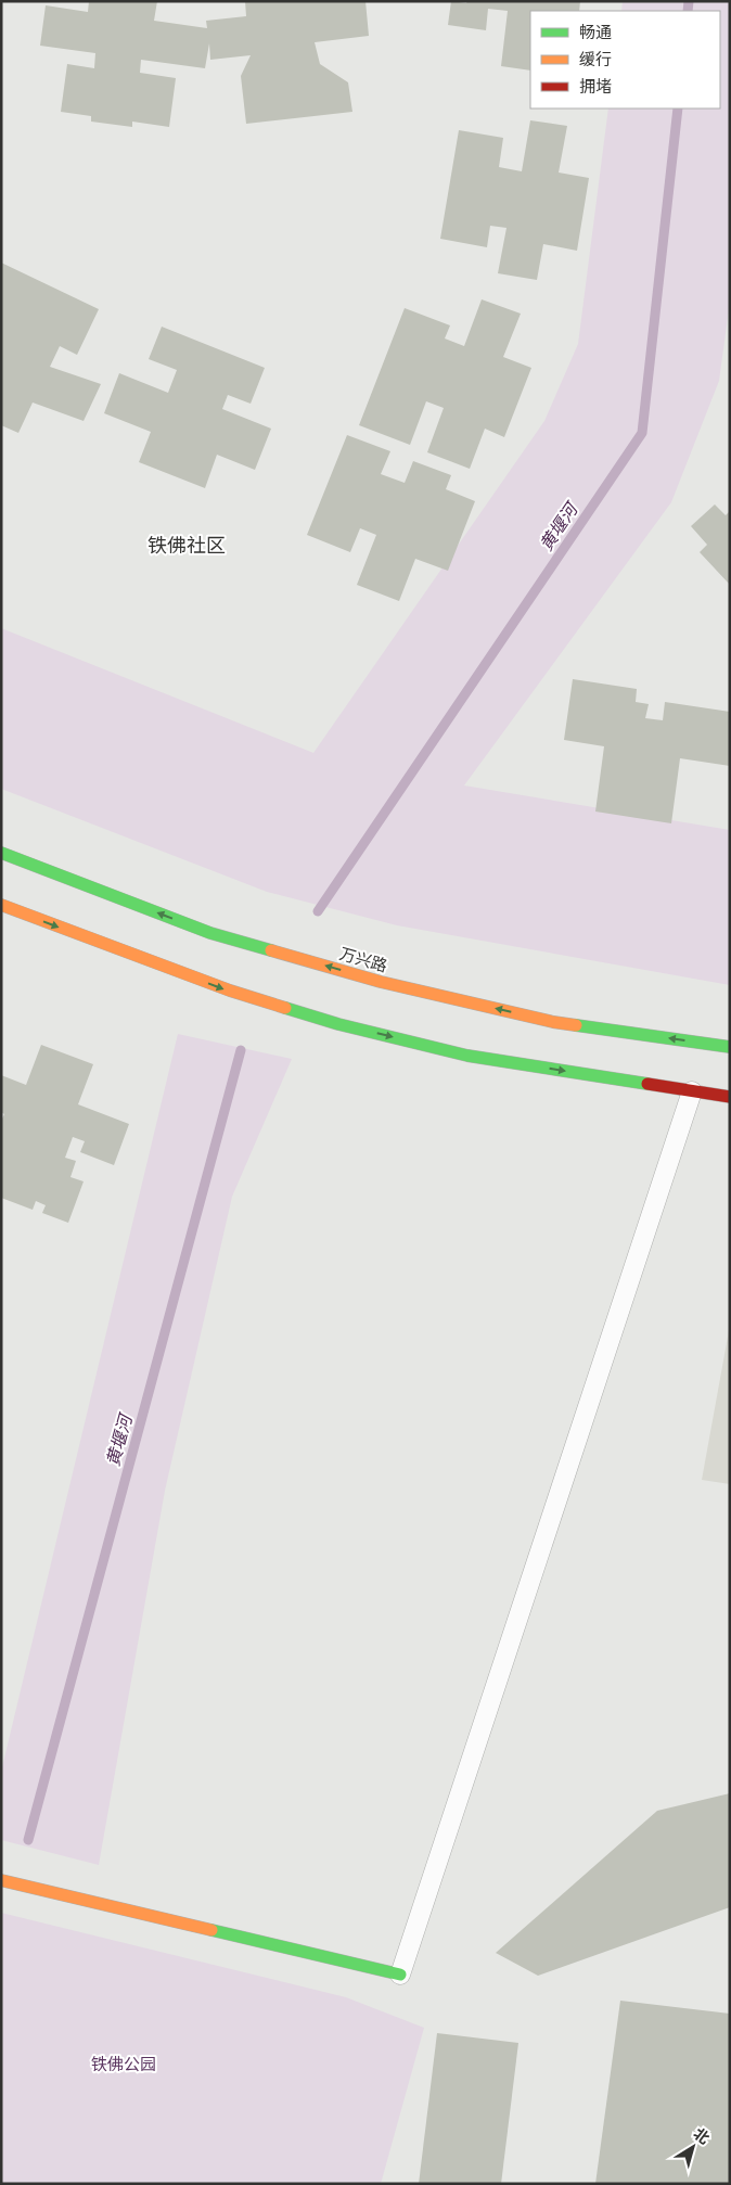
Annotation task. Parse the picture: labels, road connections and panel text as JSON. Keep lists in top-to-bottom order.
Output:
{
  "streets": {
    "main road": ["万兴路"]
  },
  "districts": ["铁佛社区"],
  "water": ["黄堰河"],
  "parks": ["铁佛公园"],
  "legend": ["畅通", "缓行", "拥堵"],
  "north": "top right"
}
